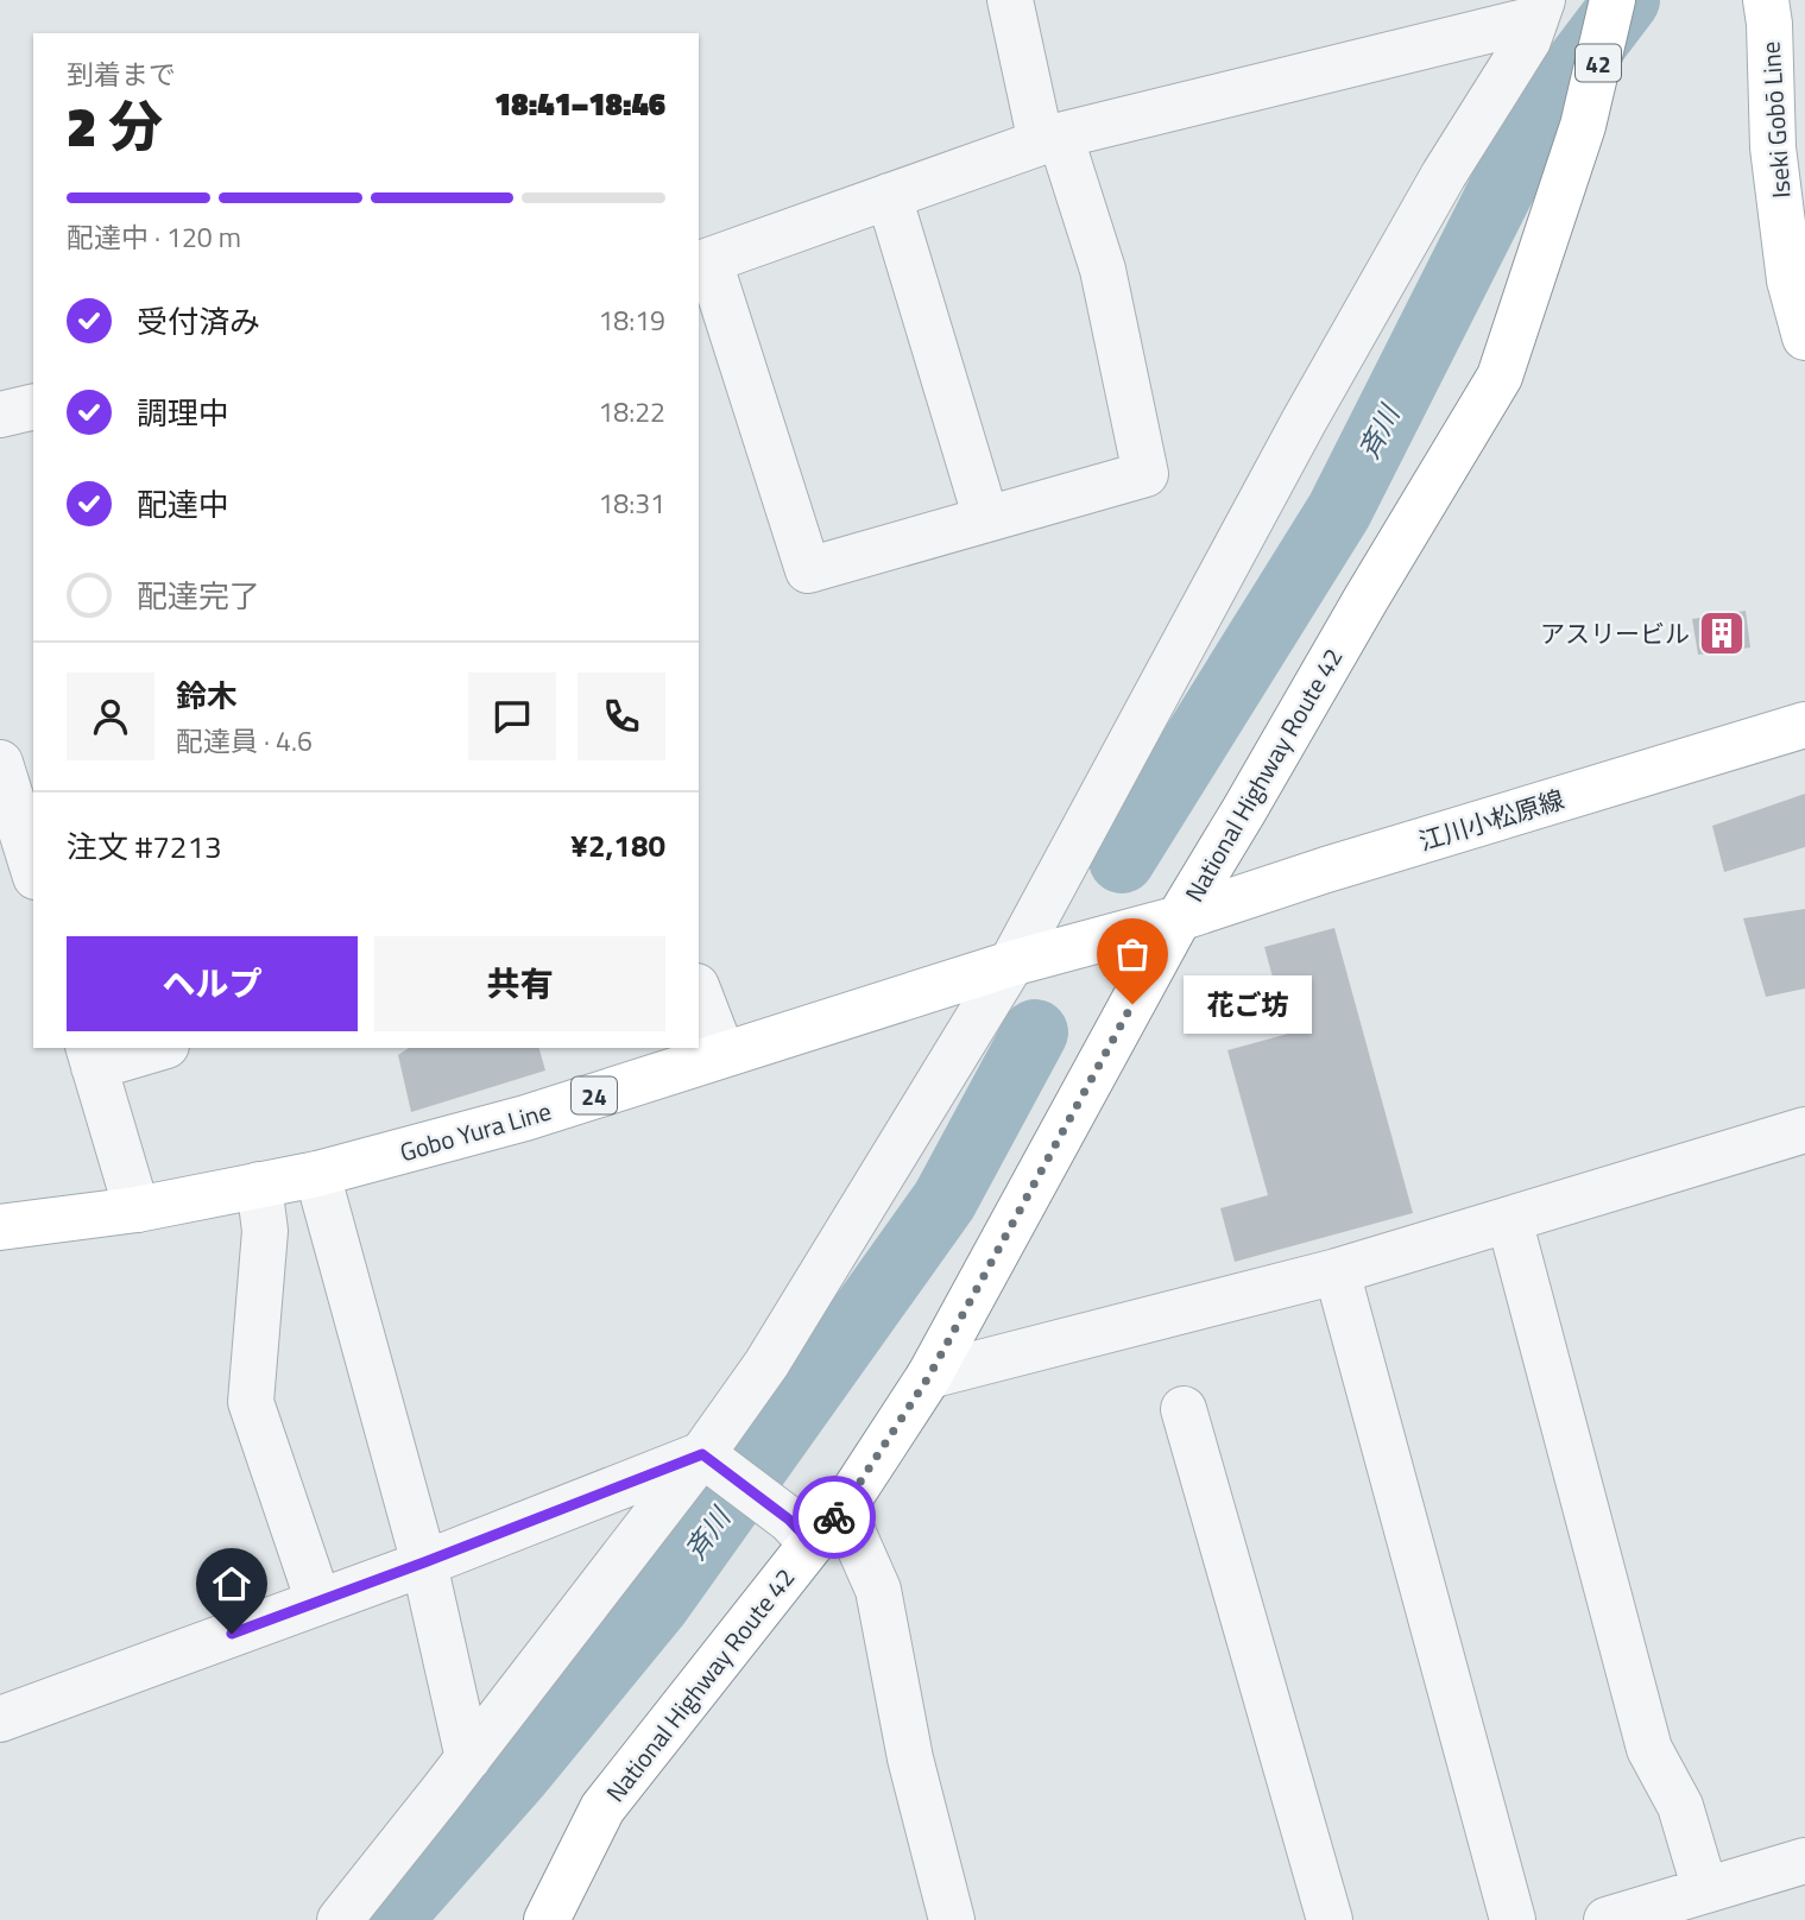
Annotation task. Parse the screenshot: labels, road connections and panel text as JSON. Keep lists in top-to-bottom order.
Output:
{
  "streets": {
    "main road": [
      "42",
      "Iseki Gobō Line",
      "National Highway Route 42",
      "江川小松原線",
      "24",
      "Gobo Yura Line"
    ]
  },
  "crossings": [
    ["National Highway Route 42", "江川小松原線"],
    ["National Highway Route 42", "Gobo Yura Line"],
    ["江川小松原線", "Gobo Yura Line"]
  ],
  "water": ["斉川"],
  "places": {
    "building": ["アスリービル"],
    "other": ["花ご坊"]
  },
  "page": {
    "heading": ["2 分", "到着まで", "18:41–18:46"],
    "panel": [
      "鈴木",
      "配達員 · 4.6",
      "注文 #7213",
      "¥2,180"
    ],
    "bar": "配達中 · 120 m",
    "list": [
      ["受付済み", "18:19"],
      ["調理中", "18:22"],
      ["配達中", "18:31"],
      "配達完了"
    ],
    "buttons": ["ヘルプ", "共有"],
    "bubble": "花ご坊"
  }
}
